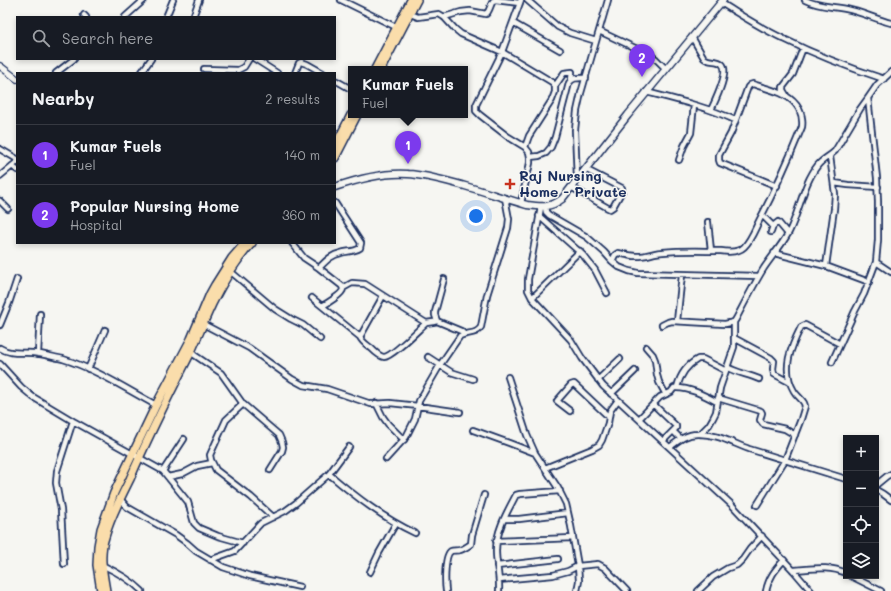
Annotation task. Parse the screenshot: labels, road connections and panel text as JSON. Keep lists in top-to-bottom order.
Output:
{
  "places": {
    "health": ["Raj Nursing Home - Private"]
  },
  "page": {
    "search": "Search here",
    "pins": ["2", "1"],
    "popup": ["Kumar Fuels", "Fuel"],
    "heading": ["Nearby", "2 results"],
    "list": [
      {
        "mark": "1",
        "name": "Kumar Fuels",
        "note": "Fuel",
        "value": "140 m"
      },
      {
        "mark": "2",
        "name": "Popular Nursing Home",
        "note": "Hospital",
        "value": "360 m"
      }
    ],
    "map_buttons": ["+", "−"]
  }
}
